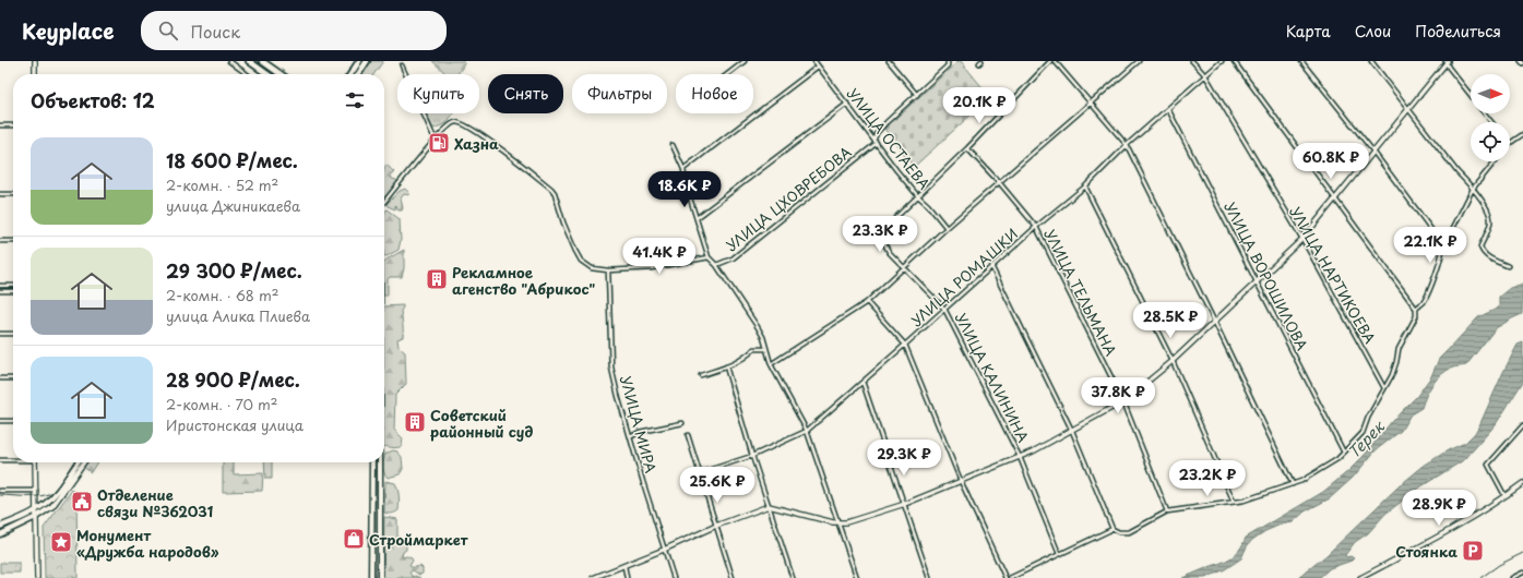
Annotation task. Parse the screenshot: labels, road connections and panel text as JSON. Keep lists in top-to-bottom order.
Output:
{
  "streets": {
    "street": [
      "УЛИЦА ОСТАЕВА",
      "УЛИЦА ЦХОВРЕБОВА",
      "УЛИЦА НАРТИКОЕВА",
      "УЛИЦА ВОРОШИЛОВА",
      "УЛИЦА РОМАШКИ",
      "УЛИЦА ТЕЛЬМАНА",
      "УЛИЦА КАЛИНИНА",
      "УЛИЦА МИРА"
    ]
  },
  "crossings": [
    ["УЛИЦА ОСТАЕВА", "УЛИЦА ЦХОВРЕБОВА"],
    ["УЛИЦА ОСТАЕВА", "УЛИЦА КАЛИНИНА"],
    ["УЛИЦА НАРТИКОЕВА", "УЛИЦА РОМАШКИ"],
    ["УЛИЦА ВОРОШИЛОВА", "УЛИЦА РОМАШКИ"],
    ["УЛИЦА РОМАШКИ", "УЛИЦА ТЕЛЬМАНА"],
    ["УЛИЦА РОМАШКИ", "УЛИЦА КАЛИНИНА"]
  ],
  "water": ["Терек"],
  "places": {
    "fuel station": ["Хазна"],
    "building": ["Рекламное агенство \"Абрикос\"", "Советский районный суд"],
    "public building": ["Отделение связи №362031"],
    "shop": ["Строймаркет"],
    "place": ["Монумент «Дружба народов»"],
    "parking": ["Стоянка"]
  },
  "north": "right",
  "page": {
    "header": "Keyplace",
    "search": "Поиск",
    "nav": ["Карта", "Слои", "Поделиться"],
    "chip": [
      "Купить",
      "Снять",
      "Фильтры",
      "Новое"
    ],
    "heading": "Объектов: 12",
    "price": [
      "20.1K ₽",
      "60.8K ₽",
      "18.6K ₽",
      "23.3K ₽",
      "22.1K ₽",
      "41.4K ₽",
      "28.5K ₽",
      "37.8K ₽",
      "29.3K ₽",
      "23.2K ₽",
      "25.6K ₽",
      "28.9K ₽"
    ],
    "list": [
      {
        "name": "18 600 ₽/мес.",
        "note": "2-комн. · 52 m² · улица Джиникаева"
      },
      {
        "name": "29 300 ₽/мес.",
        "note": "2-комн. · 68 m² · улица Алика Плиева"
      },
      {
        "name": "28 900 ₽/мес.",
        "note": "2-комн. · 70 m² · Иристонская улица"
      }
    ]
  }
}
